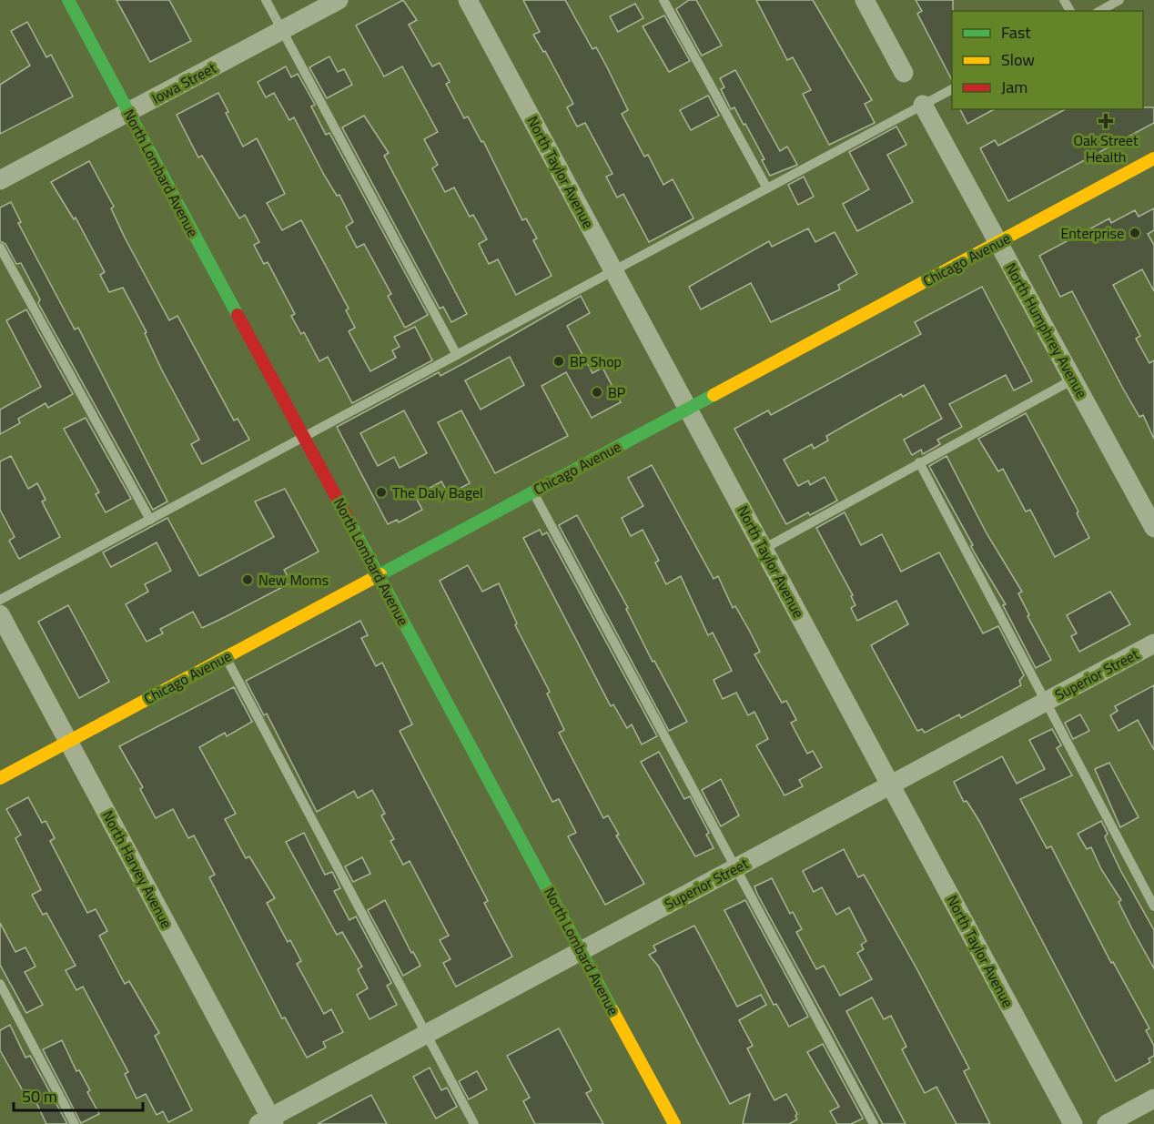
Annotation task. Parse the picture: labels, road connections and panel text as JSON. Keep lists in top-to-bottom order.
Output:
{
  "streets": {
    "main road": ["North Lombard Avenue", "Chicago Avenue"],
    "street": [
      "Iowa Street",
      "North Taylor Avenue",
      "North Humphrey Avenue",
      "Superior Street",
      "North Harvey Avenue"
    ]
  },
  "crossings": [
    ["Iowa Street", "North Lombard Avenue"],
    ["North Taylor Avenue", "Chicago Avenue"],
    ["North Taylor Avenue", "Superior Street"],
    ["North Lombard Avenue", "Chicago Avenue"],
    ["North Lombard Avenue", "Superior Street"],
    ["Chicago Avenue", "North Humphrey Avenue"],
    ["Chicago Avenue", "North Harvey Avenue"],
    ["Superior Street", "North Harvey Avenue"]
  ],
  "places": {
    "health": ["Oak Street Health"],
    "other": [
      "Enterprise",
      "BP Shop",
      "BP",
      "The Daly Bagel",
      "New Moms"
    ]
  },
  "legend": ["Fast", "Slow", "Jam"],
  "scale_bar": "50 m"
}
